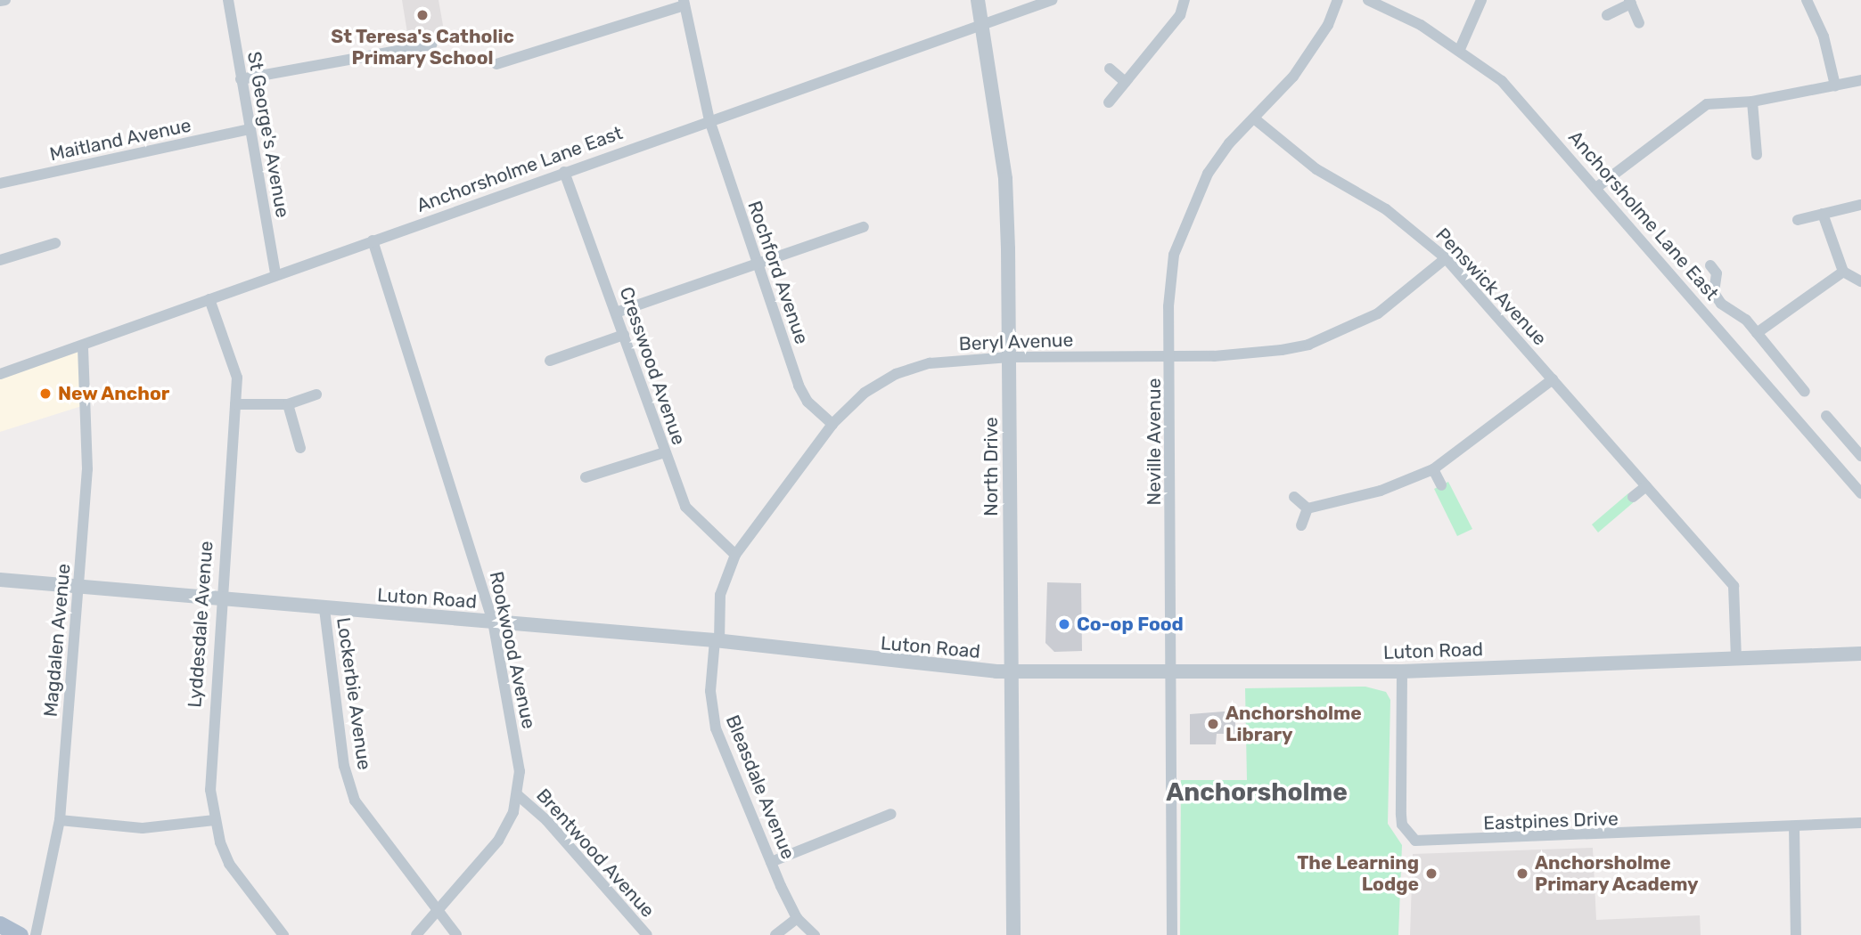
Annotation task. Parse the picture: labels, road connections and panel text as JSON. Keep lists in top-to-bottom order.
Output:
{
  "streets": {
    "street": [
      "St George's Avenue",
      "Maitland Avenue",
      "Anchorsholme Lane East",
      "Rochford Avenue",
      "Penswick Avenue",
      "Beryl Avenue",
      "Cresswood Avenue",
      "Neville Avenue",
      "North Drive",
      "Luton Road",
      "Lyddesdale Avenue",
      "Magdalen Avenue",
      "Rookwood Avenue",
      "Lockerbie Avenue",
      "Bleasdale Avenue",
      "Eastpines Drive",
      "Brentwood Avenue"
    ]
  },
  "crossings": [
    ["St George's Avenue", "Maitland Avenue"],
    ["St George's Avenue", "Anchorsholme Lane East"],
    ["Anchorsholme Lane East", "Rochford Avenue"],
    ["Anchorsholme Lane East", "Cresswood Avenue"],
    ["Anchorsholme Lane East", "North Drive"],
    ["Anchorsholme Lane East", "Lyddesdale Avenue"],
    ["Anchorsholme Lane East", "Magdalen Avenue"],
    ["Anchorsholme Lane East", "Rookwood Avenue"],
    ["Rochford Avenue", "Beryl Avenue"],
    ["Penswick Avenue", "Beryl Avenue"],
    ["Penswick Avenue", "Neville Avenue"],
    ["Penswick Avenue", "Luton Road"],
    ["Beryl Avenue", "Cresswood Avenue"],
    ["Beryl Avenue", "Neville Avenue"],
    ["Beryl Avenue", "North Drive"],
    ["Beryl Avenue", "Luton Road"],
    ["Beryl Avenue", "Bleasdale Avenue"],
    ["Neville Avenue", "Luton Road"],
    ["North Drive", "Luton Road"],
    ["Luton Road", "Lyddesdale Avenue"],
    ["Luton Road", "Magdalen Avenue"],
    ["Luton Road", "Rookwood Avenue"],
    ["Luton Road", "Lockerbie Avenue"],
    ["Luton Road", "Bleasdale Avenue"],
    ["Luton Road", "Eastpines Drive"],
    ["Rookwood Avenue", "Lockerbie Avenue"],
    ["Rookwood Avenue", "Brentwood Avenue"]
  ],
  "districts": ["Anchorsholme"],
  "places": [
    "St Teresa's Catholic Primary School",
    "New Anchor",
    "Co-op Food",
    "Anchorsholme Library",
    "The Learning Lodge",
    "Anchorsholme Primary Academy"
  ]
}
